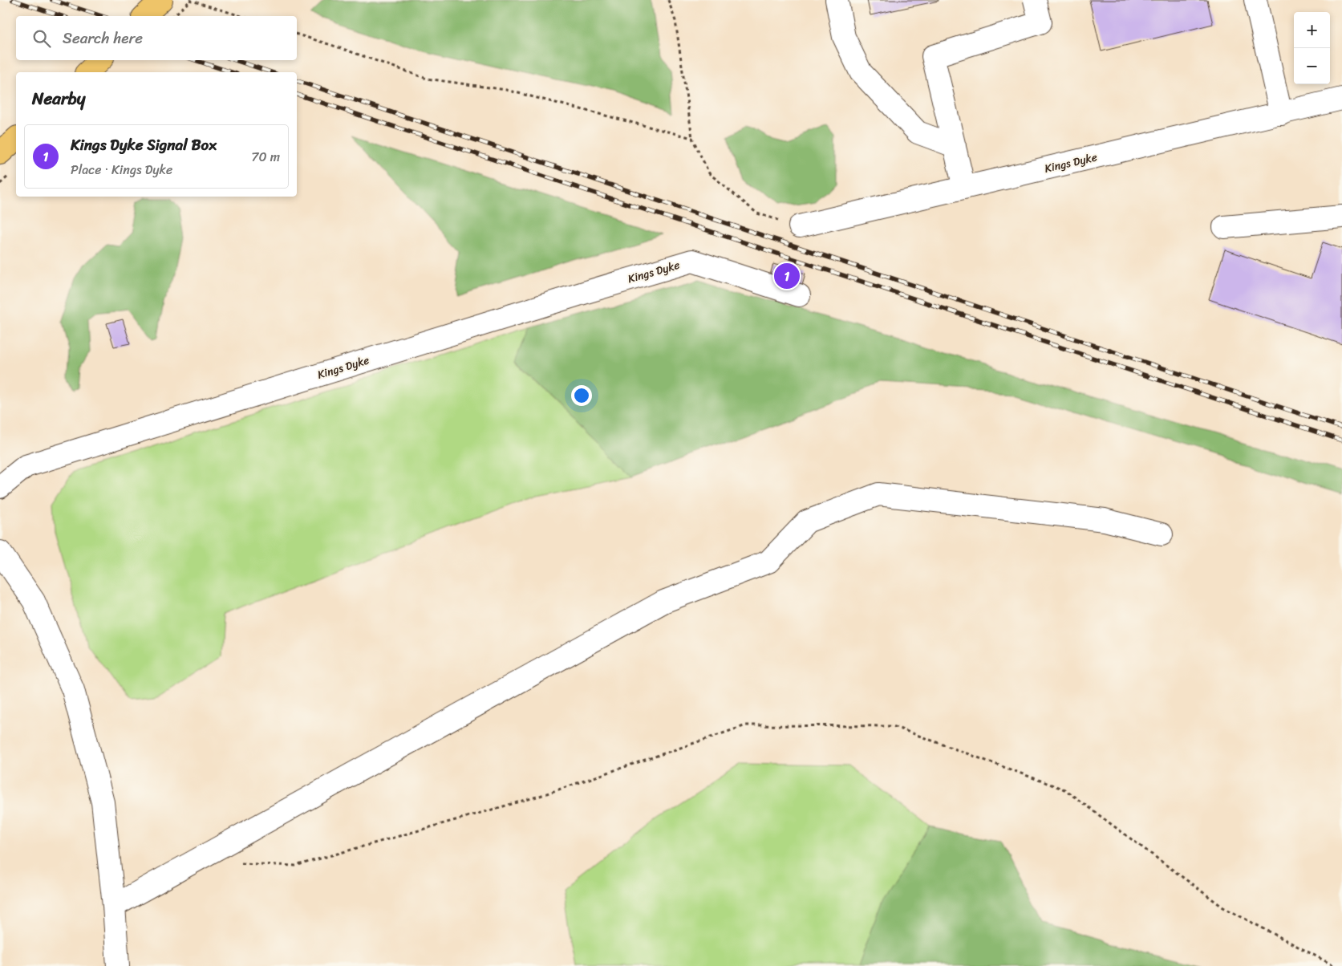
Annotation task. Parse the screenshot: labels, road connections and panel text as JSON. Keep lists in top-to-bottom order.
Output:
{
  "streets": {
    "street": ["Kings Dyke"]
  },
  "page": {
    "map_buttons": ["+", "−"],
    "search": "Search here",
    "heading": "Nearby",
    "list": [
      {
        "mark": "1",
        "name": "Kings Dyke Signal Box",
        "note": "Place · Kings Dyke",
        "value": "70 m"
      }
    ],
    "pins": "1"
  }
}
